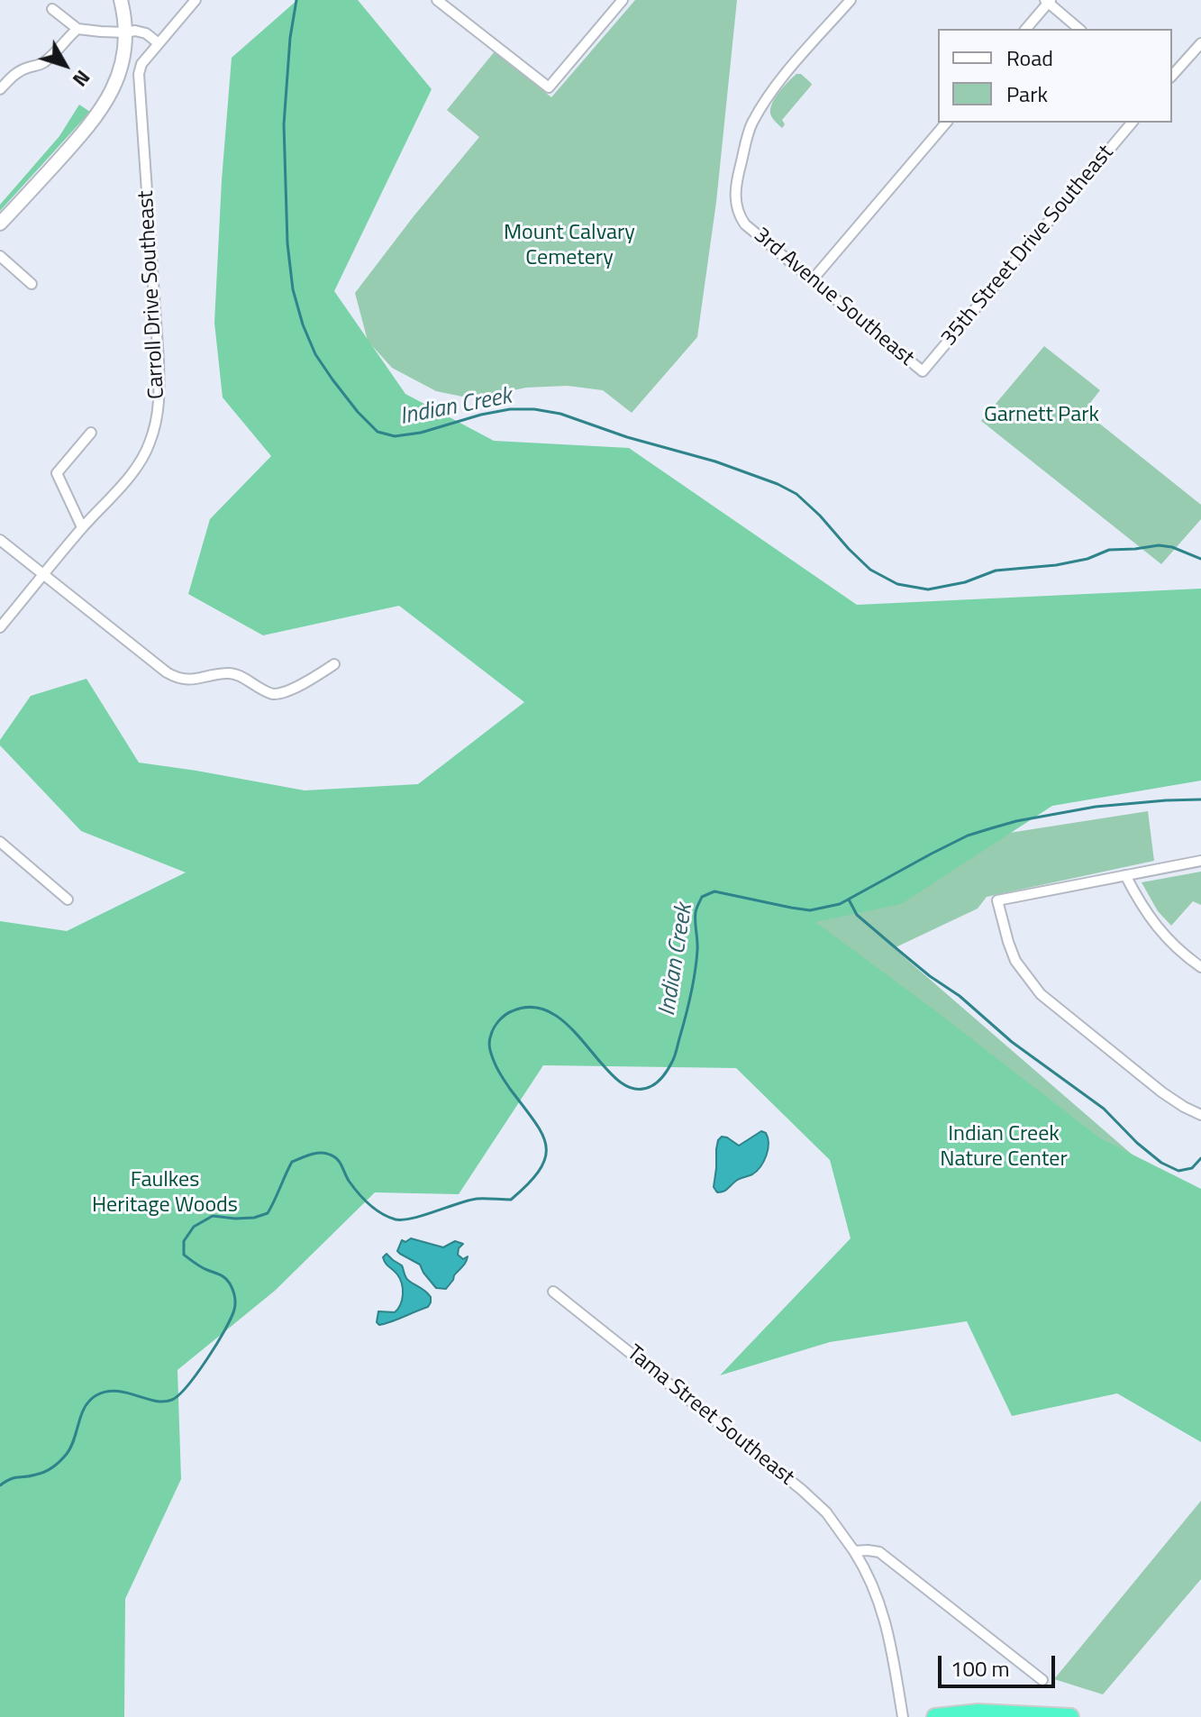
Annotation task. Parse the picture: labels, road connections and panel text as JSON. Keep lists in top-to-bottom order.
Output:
{
  "streets": {
    "street": [
      "35th Street Drive Southeast",
      "Carroll Drive Southeast",
      "3rd Avenue Southeast",
      "Tama Street Southeast"
    ]
  },
  "crossings": [
    ["35th Street Drive Southeast", "3rd Avenue Southeast"]
  ],
  "water": ["Indian Creek"],
  "parks": [
    "Mount Calvary Cemetery",
    "Garnett Park",
    "Indian Creek Nature Center",
    "Faulkes Heritage Woods"
  ],
  "legend": ["Road", "Park"],
  "scale_bar": "100 m",
  "north": "bottom right"
}
